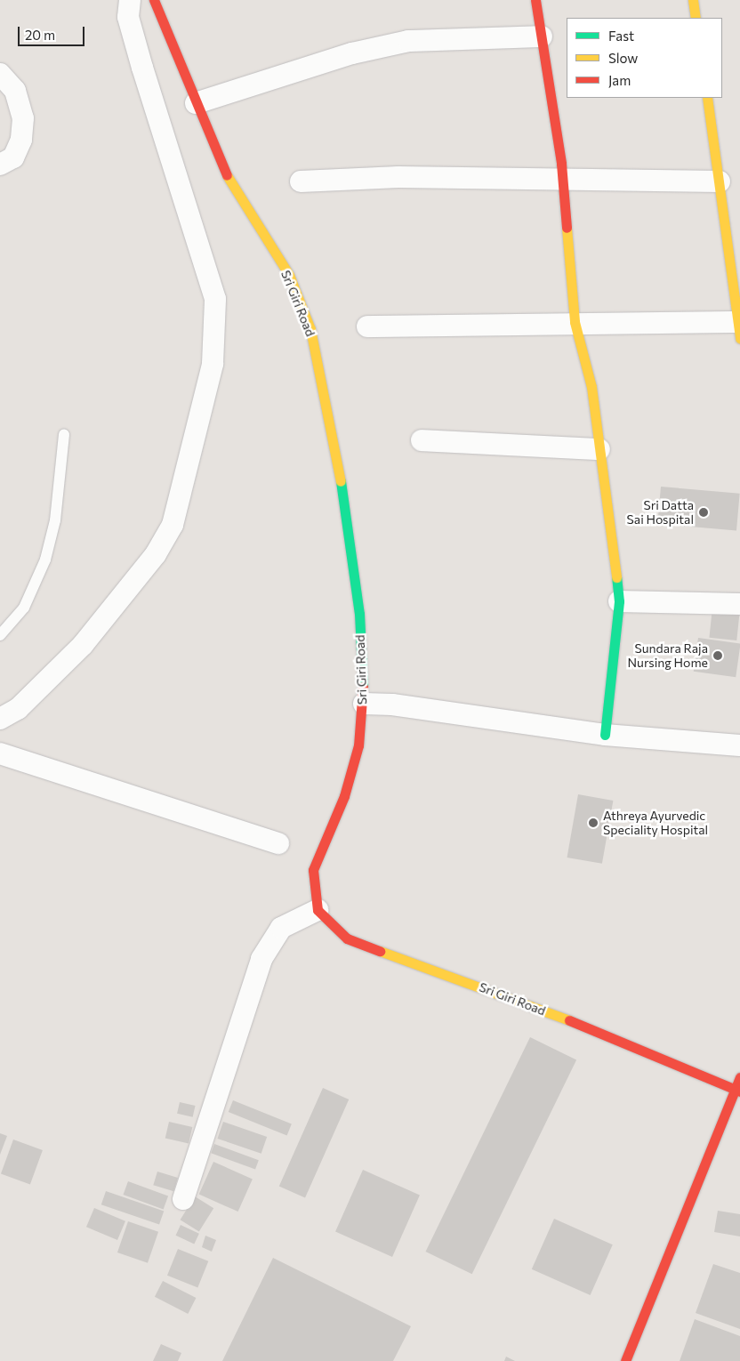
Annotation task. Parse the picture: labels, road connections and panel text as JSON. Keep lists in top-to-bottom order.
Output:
{
  "streets": {
    "street": ["Sri Giri Road"]
  },
  "places": ["Sri Datta Sai Hospital", "Sundara Raja Nursing Home", "Athreya Ayurvedic Speciality Hospital"],
  "legend": ["Fast", "Slow", "Jam"],
  "scale_bar": "20 m"
}
